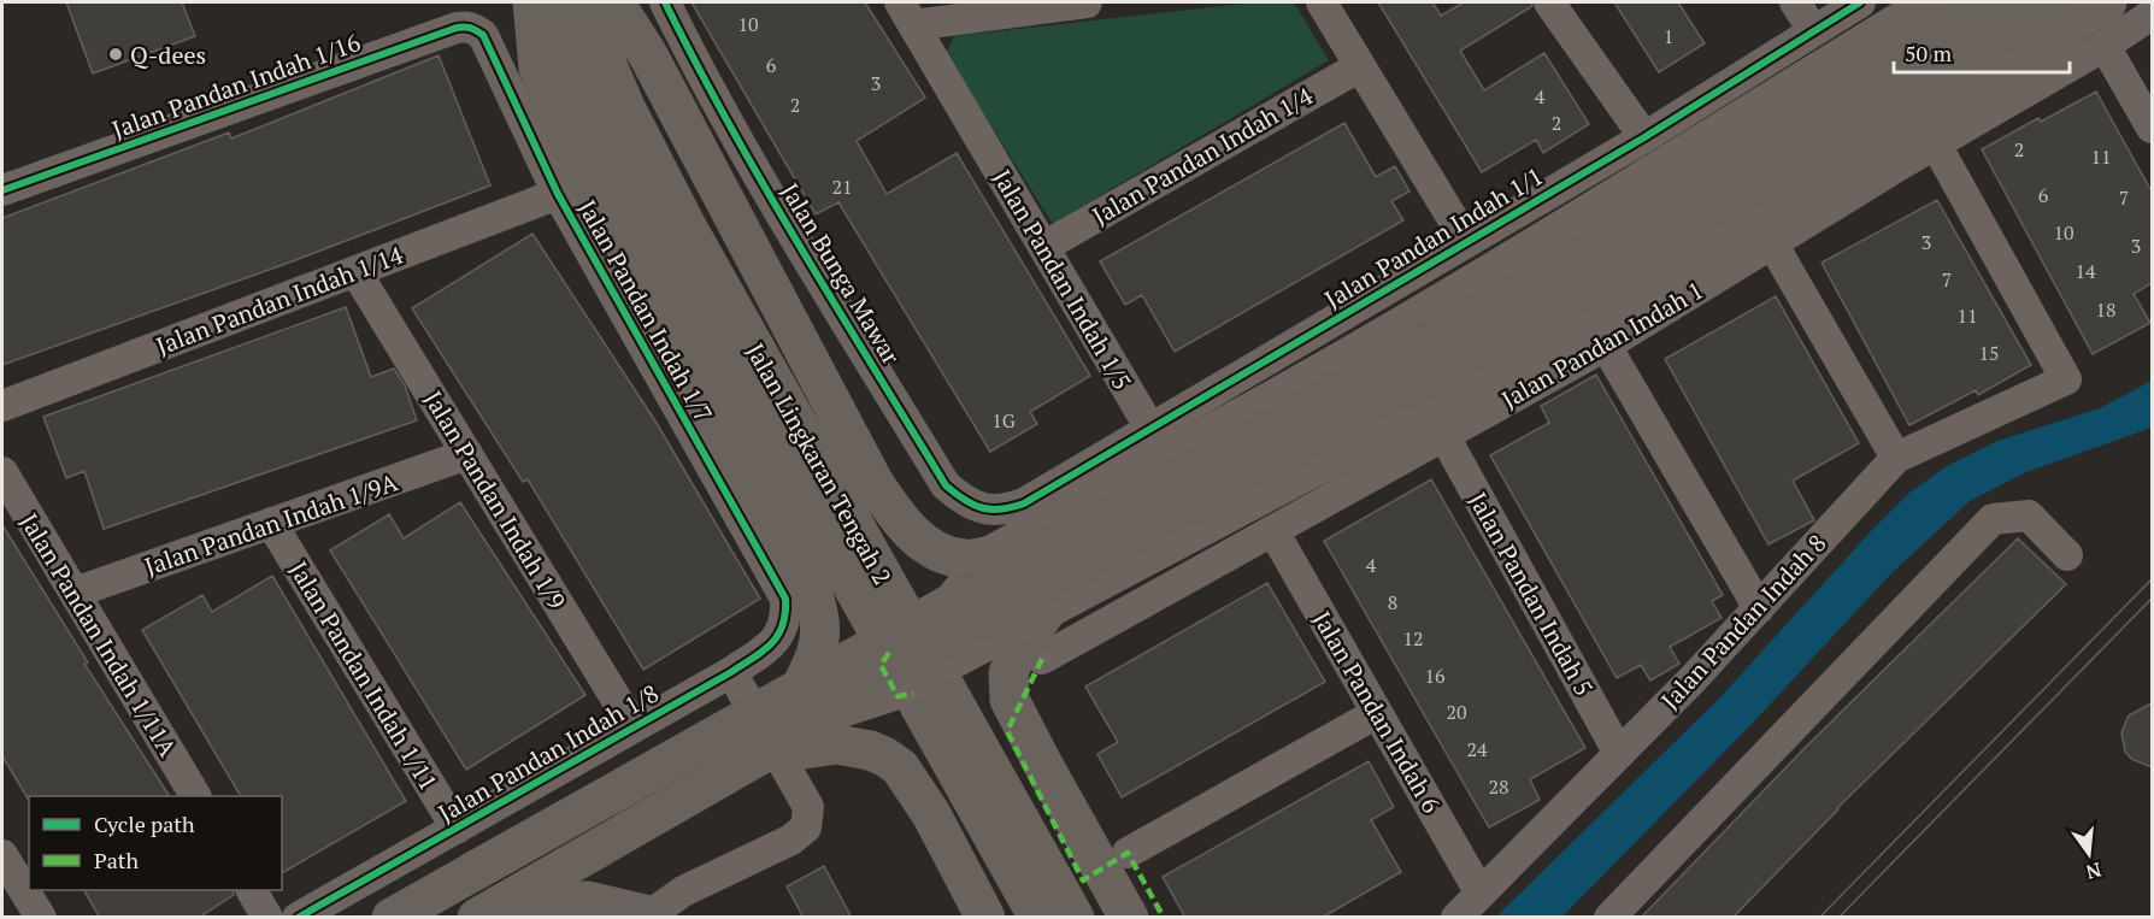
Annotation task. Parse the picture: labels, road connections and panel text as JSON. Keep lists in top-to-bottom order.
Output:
{
  "streets": {
    "highway": ["Jalan Lingkaran Tengah 2"],
    "street": [
      "Jalan Pandan Indah 1/16",
      "Jalan Pandan Indah 1/4",
      "Jalan Pandan Indah 1/1",
      "Jalan Bunga Mawar",
      "Jalan Pandan Indah 1/5",
      "Jalan Pandan Indah 1/14",
      "Jalan Pandan Indah 1/7",
      "Jalan Pandan Indah 1",
      "Jalan Pandan Indah 1/9",
      "Jalan Pandan Indah 1/9A",
      "Jalan Pandan Indah 5",
      "Jalan Pandan Indah 8",
      "Jalan Pandan Indah 1/11A",
      "Jalan Pandan Indah 1/11",
      "Jalan Pandan Indah 6",
      "Jalan Pandan Indah 1/8"
    ]
  },
  "crossings": [
    ["Jalan Pandan Indah 1/16", "Jalan Pandan Indah 1/7"],
    ["Jalan Pandan Indah 1/4", "Jalan Pandan Indah 1/5"],
    ["Jalan Pandan Indah 1/1", "Jalan Bunga Mawar"],
    ["Jalan Pandan Indah 1/1", "Jalan Pandan Indah 1/5"],
    ["Jalan Pandan Indah 1/14", "Jalan Pandan Indah 1/7"],
    ["Jalan Pandan Indah 1/14", "Jalan Pandan Indah 1/9"],
    ["Jalan Pandan Indah 1/7", "Jalan Pandan Indah 1/8"],
    ["Jalan Pandan Indah 1", "Jalan Pandan Indah 5"],
    ["Jalan Pandan Indah 1", "Jalan Pandan Indah 8"],
    ["Jalan Pandan Indah 1", "Jalan Pandan Indah 6"],
    ["Jalan Pandan Indah 1/9", "Jalan Pandan Indah 1/9A"],
    ["Jalan Pandan Indah 1/9", "Jalan Pandan Indah 1/8"],
    ["Jalan Pandan Indah 1/9A", "Jalan Pandan Indah 1/11A"],
    ["Jalan Pandan Indah 1/9A", "Jalan Pandan Indah 1/11"],
    ["Jalan Pandan Indah 5", "Jalan Pandan Indah 8"],
    ["Jalan Pandan Indah 8", "Jalan Pandan Indah 6"],
    ["Jalan Pandan Indah 1/11", "Jalan Pandan Indah 1/8"]
  ],
  "places": ["Q-dees"],
  "house_numbers": [
    "10",
    "1",
    "6",
    "3",
    "4",
    "2",
    "2",
    "2",
    "11",
    "21",
    "6",
    "7",
    "10",
    "3",
    "3",
    "14",
    "7",
    "18",
    "11",
    "15",
    "1G",
    "4",
    "8",
    "12",
    "16",
    "20",
    "24",
    "28"
  ],
  "legend": ["Cycle path", "Path"],
  "scale_bar": "50 m",
  "north": "bottom"
}
